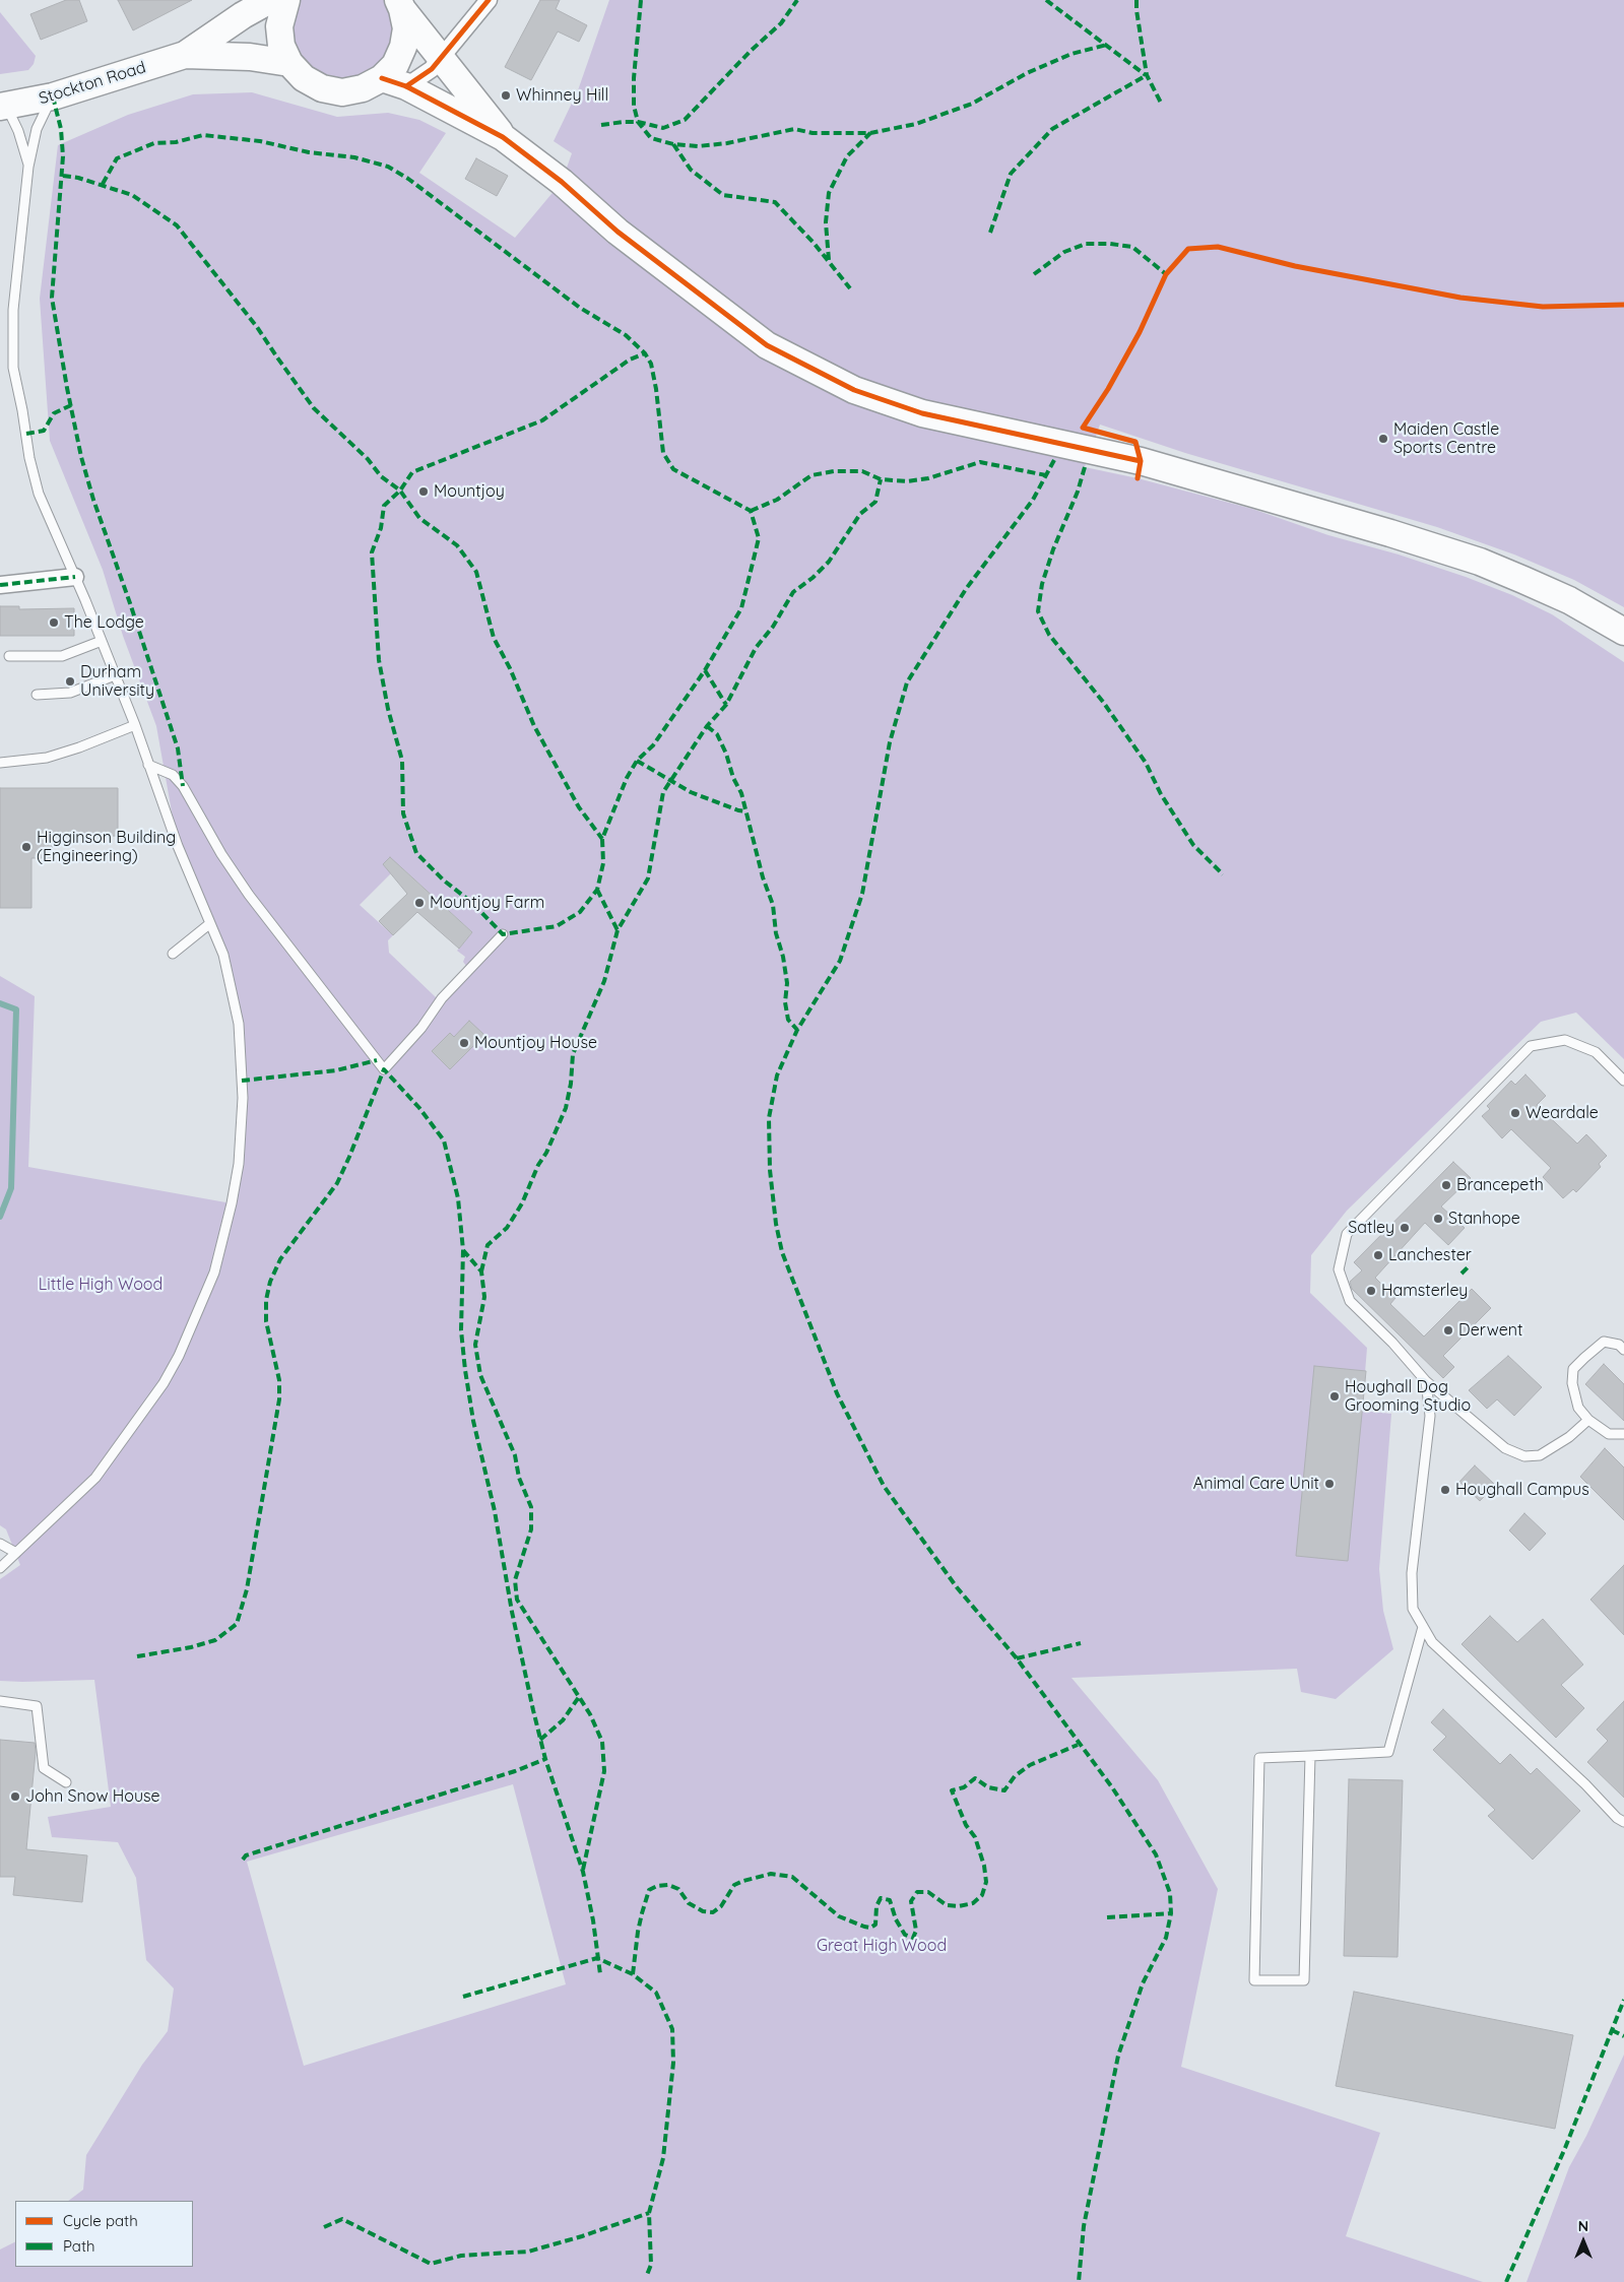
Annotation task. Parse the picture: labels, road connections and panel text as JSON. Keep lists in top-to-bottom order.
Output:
{
  "streets": {
    "main road": ["Stockton Road"]
  },
  "parks": ["Little High Wood", "Great High Wood"],
  "places": [
    "Whinney Hill",
    "Maiden Castle Sports Centre",
    "Mountjoy",
    "The Lodge",
    "Durham University",
    "Higginson Building (Engineering)",
    "Mountjoy Farm",
    "Mountjoy House",
    "Weardale",
    "Brancepeth",
    "Stanhope",
    "Satley",
    "Lanchester",
    "Hamsterley",
    "Derwent",
    "Houghall Dog Grooming Studio",
    "Animal Care Unit",
    "Houghall Campus",
    "John Snow House"
  ],
  "legend": ["Cycle path", "Path"],
  "north": "top"
}
